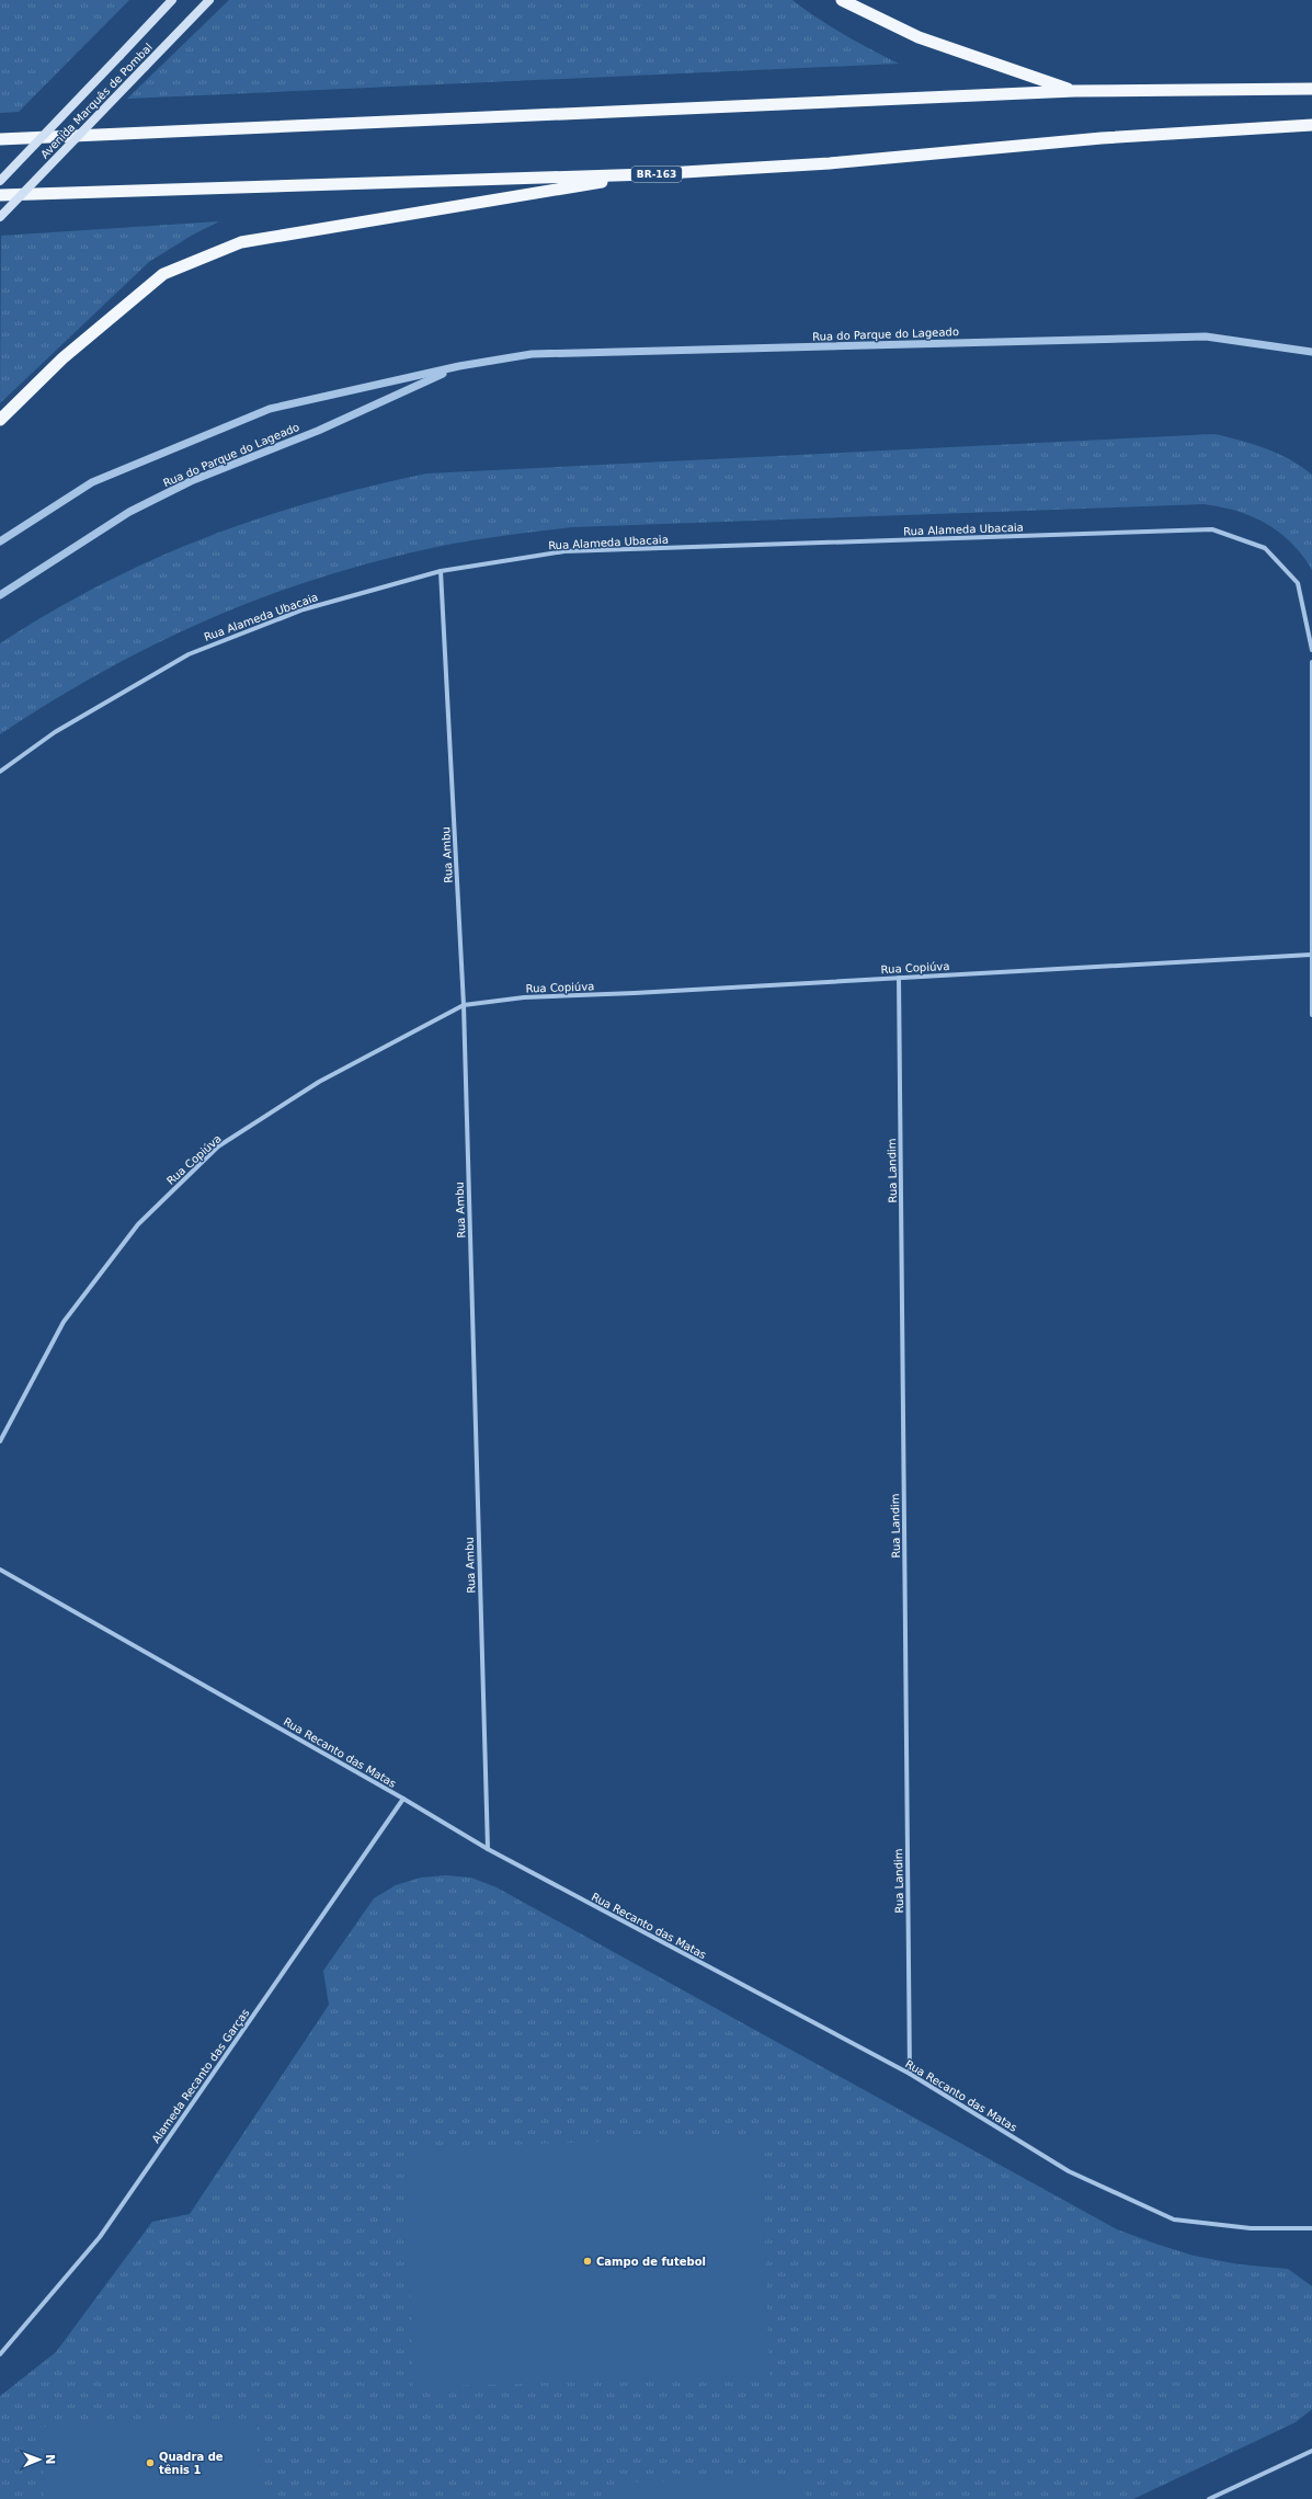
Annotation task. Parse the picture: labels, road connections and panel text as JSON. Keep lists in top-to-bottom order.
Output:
{
  "streets": {
    "highway": ["BR-163"],
    "main road": ["Avenida Marquês de Pombal"],
    "street": [
      "Rua do Parque do Lageado",
      "Rua Alameda Ubacaia",
      "Rua Ambu",
      "Rua Copiúva",
      "Rua Landim",
      "Rua Recanto das Matas",
      "Alameda Recanto das Garças"
    ]
  },
  "crossings": [
    ["Rua Alameda Ubacaia", "Rua Ambu"],
    ["Rua Ambu", "Rua Copiúva"],
    ["Rua Ambu", "Rua Recanto das Matas"],
    ["Rua Copiúva", "Rua Landim"],
    ["Rua Landim", "Rua Recanto das Matas"],
    ["Rua Recanto das Matas", "Alameda Recanto das Garças"]
  ],
  "places": ["Campo de futebol", "Quadra de tênis 1"],
  "north": "right"
}
